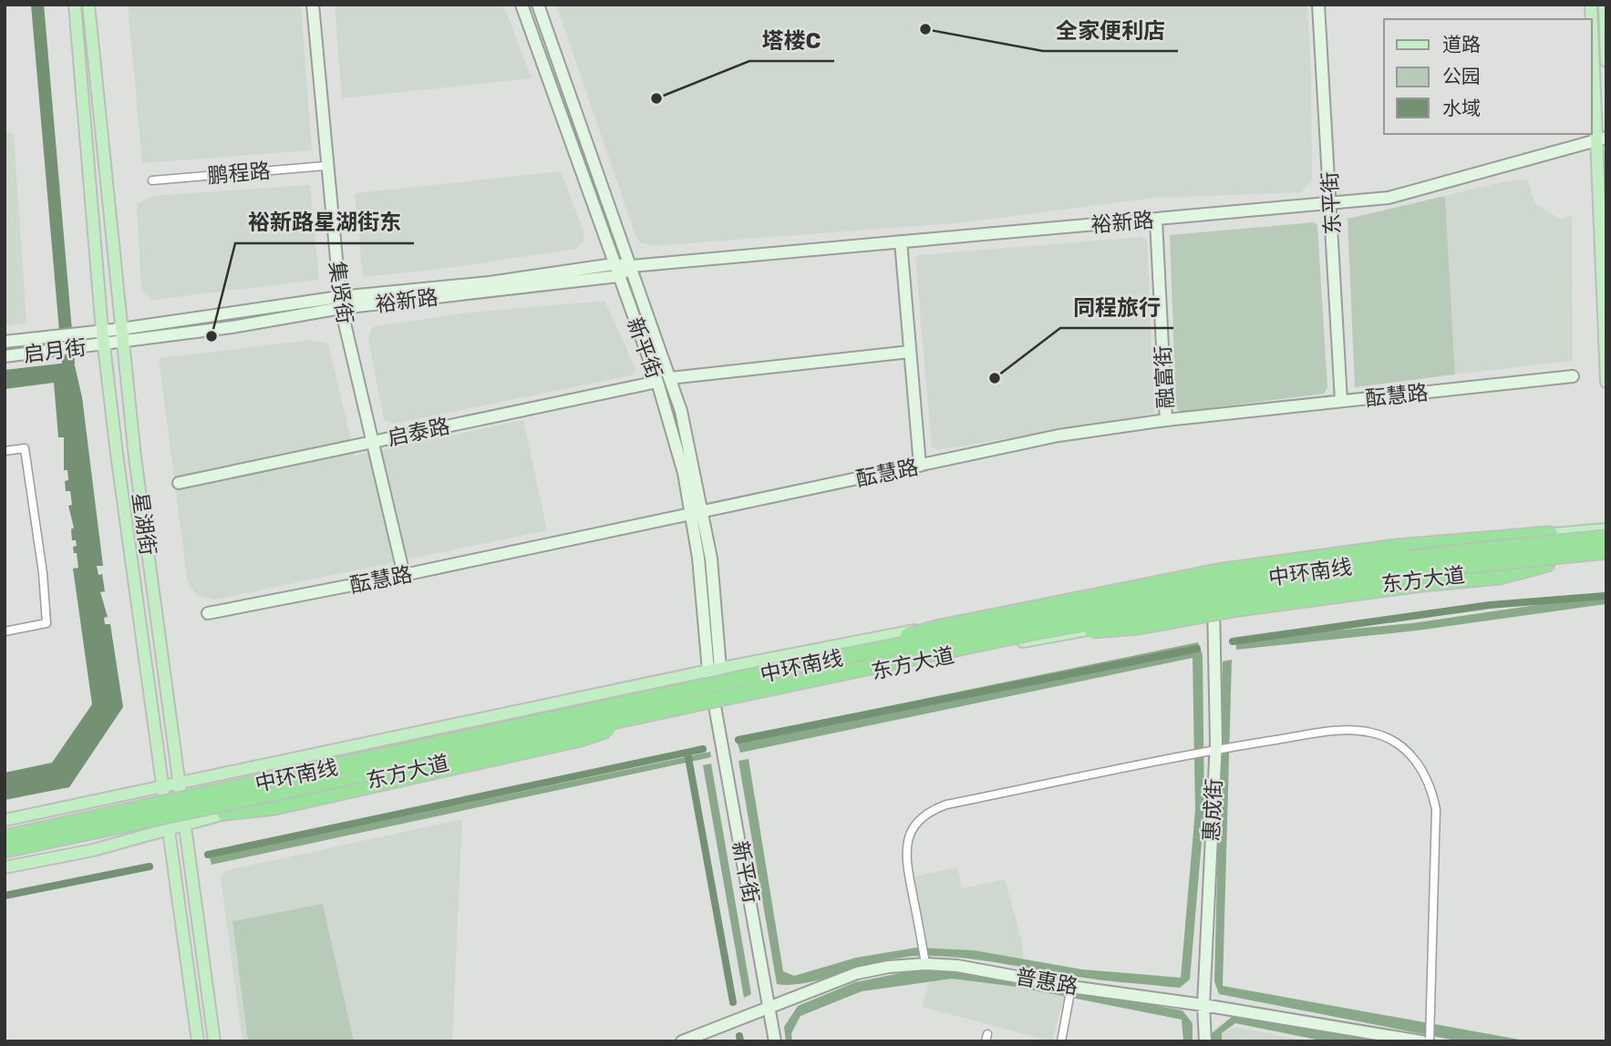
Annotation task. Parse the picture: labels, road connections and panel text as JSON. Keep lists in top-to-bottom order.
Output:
{
  "streets": {
    "highway": ["中环南线"],
    "main road": ["星湖街", "东方大道"],
    "street": [
      "鹏程路",
      "东平街",
      "裕新路",
      "集贤街",
      "新平街",
      "启月街",
      "融富街",
      "酝慧路",
      "启泰路",
      "惠成街",
      "普惠路"
    ]
  },
  "crossings": [
    ["鹏程路", "集贤街"],
    ["东平街", "裕新路"],
    ["东平街", "酝慧路"],
    ["裕新路", "集贤街"],
    ["裕新路", "新平街"],
    ["裕新路", "启月街"],
    ["裕新路", "融富街"],
    ["裕新路", "星湖街"],
    ["集贤街", "酝慧路"],
    ["集贤街", "启泰路"],
    ["新平街", "酝慧路"],
    ["新平街", "启泰路"],
    ["新平街", "东方大道"],
    ["新平街", "普惠路"],
    ["启月街", "星湖街"],
    ["融富街", "酝慧路"],
    ["星湖街", "东方大道"],
    ["东方大道", "惠成街"],
    ["惠成街", "普惠路"]
  ],
  "places": [
    "全家便利店",
    "塔楼C",
    "裕新路星湖街东",
    "同程旅行"
  ],
  "legend": ["道路", "公园", "水域"]
}
